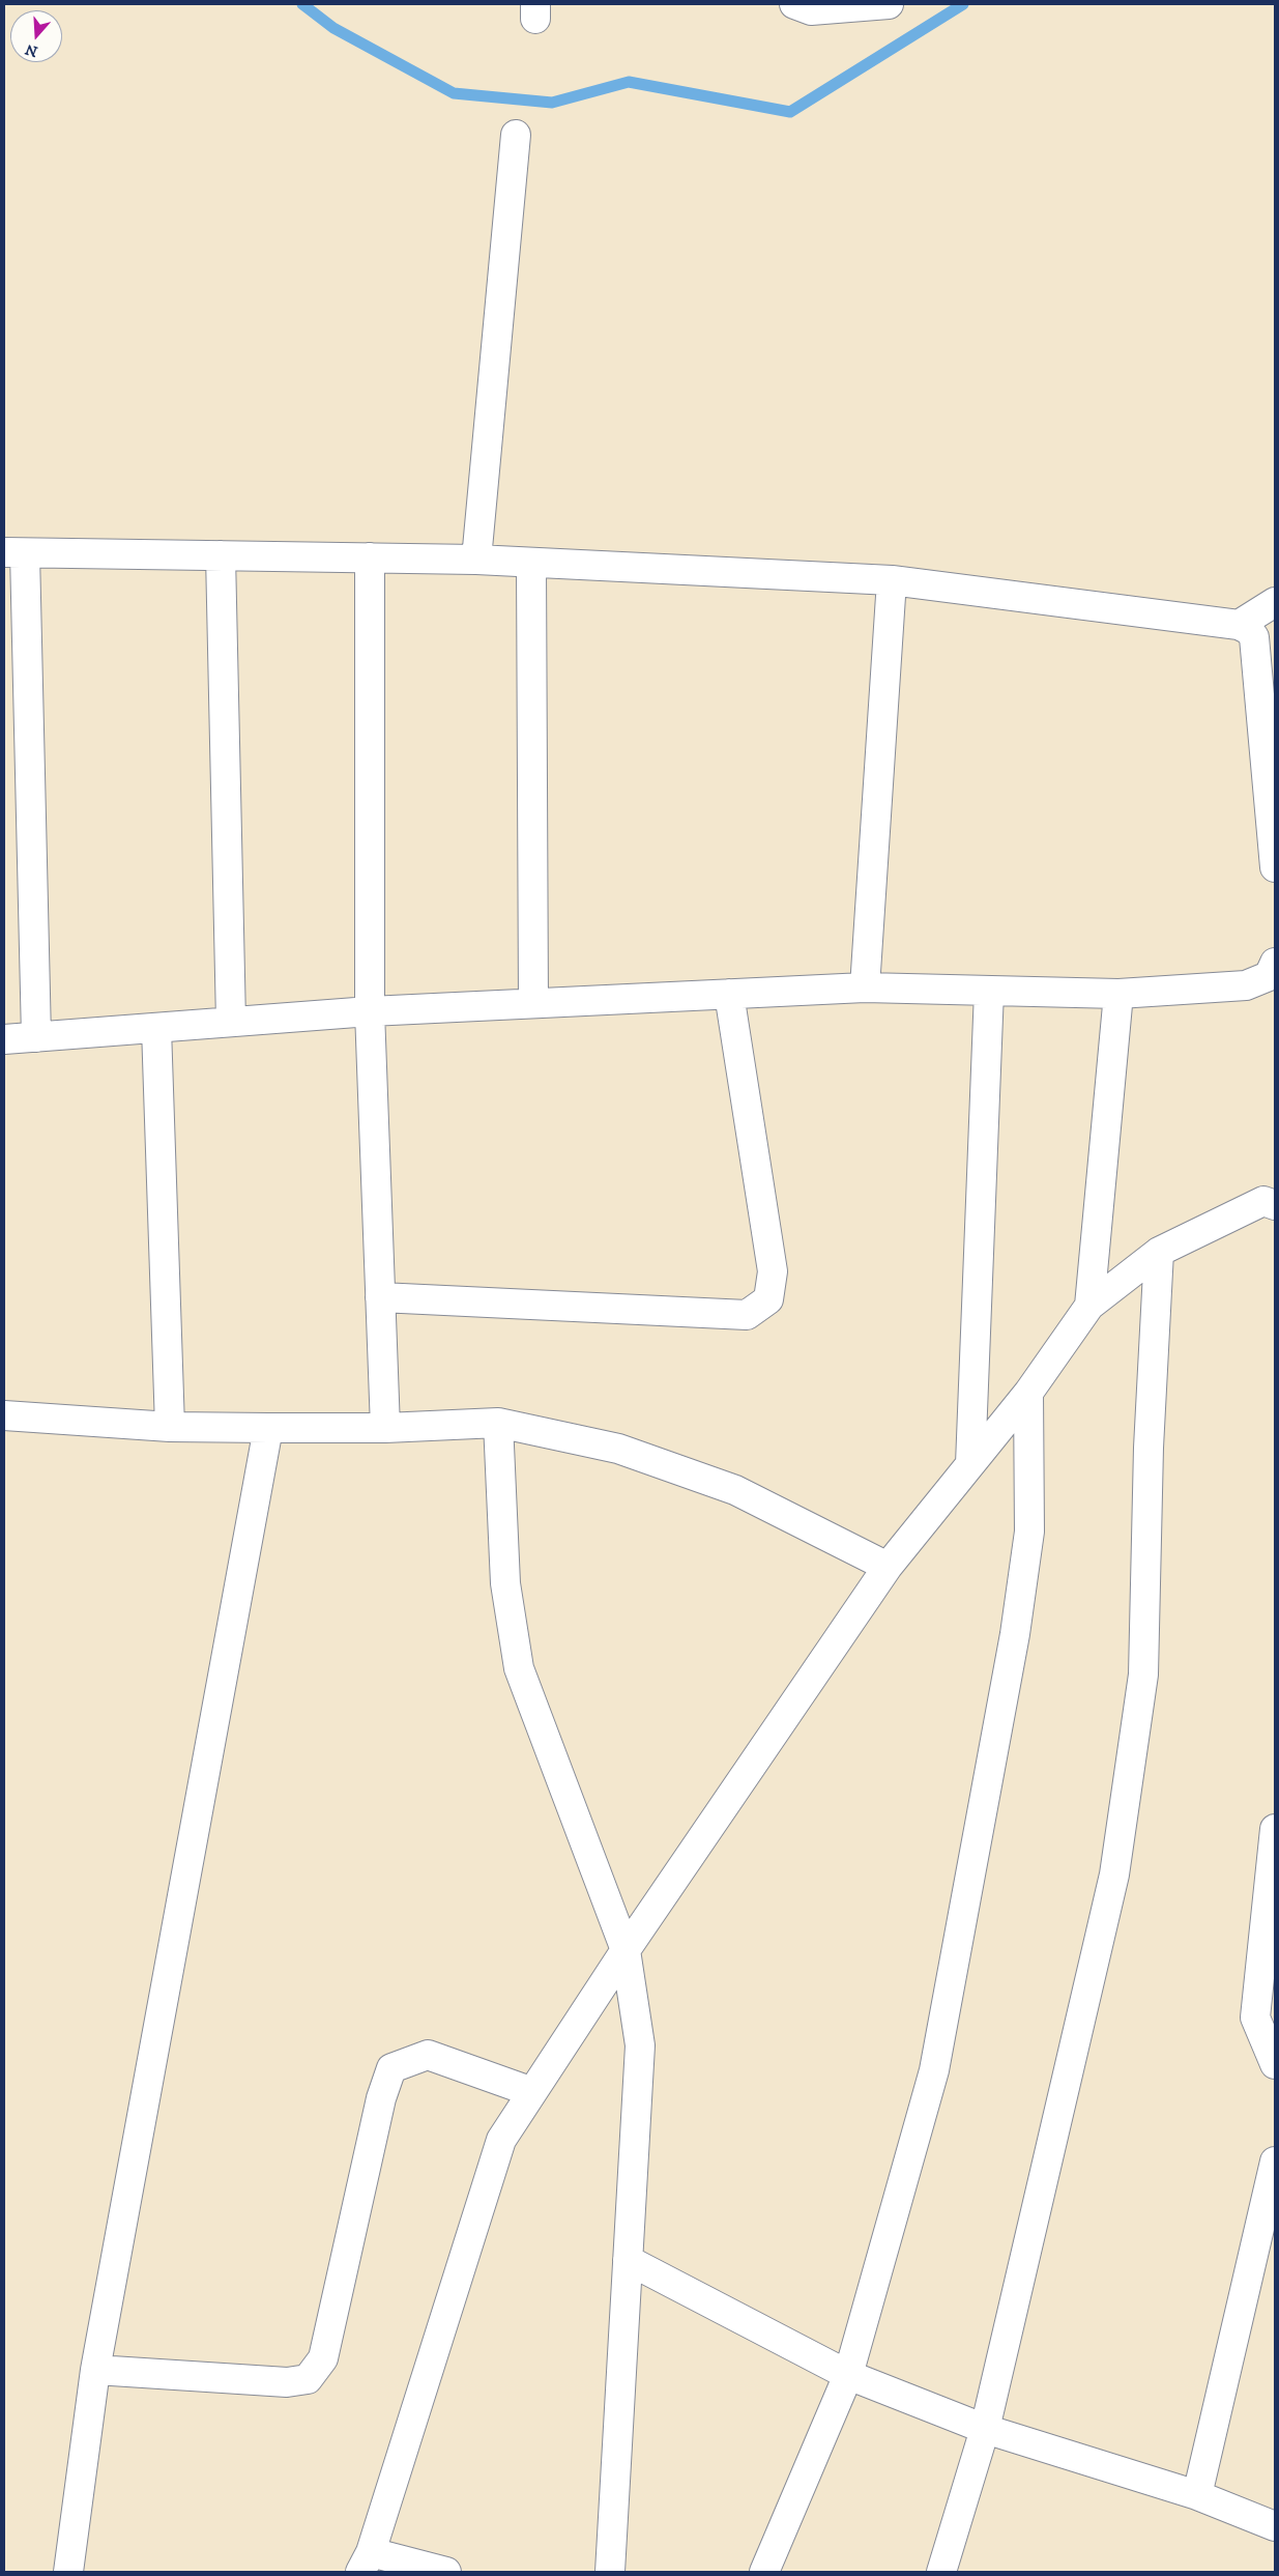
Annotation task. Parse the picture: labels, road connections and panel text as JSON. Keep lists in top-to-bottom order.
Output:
{
  "north": "bottom"
}
